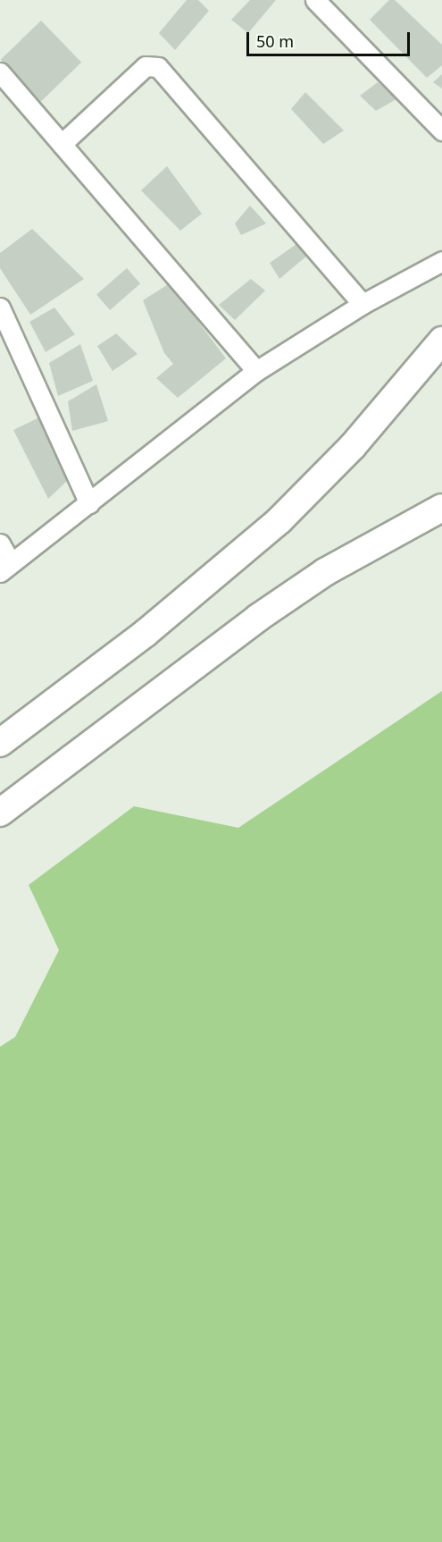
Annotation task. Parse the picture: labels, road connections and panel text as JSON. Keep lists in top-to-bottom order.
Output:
{
  "scale_bar": "50 m"
}
